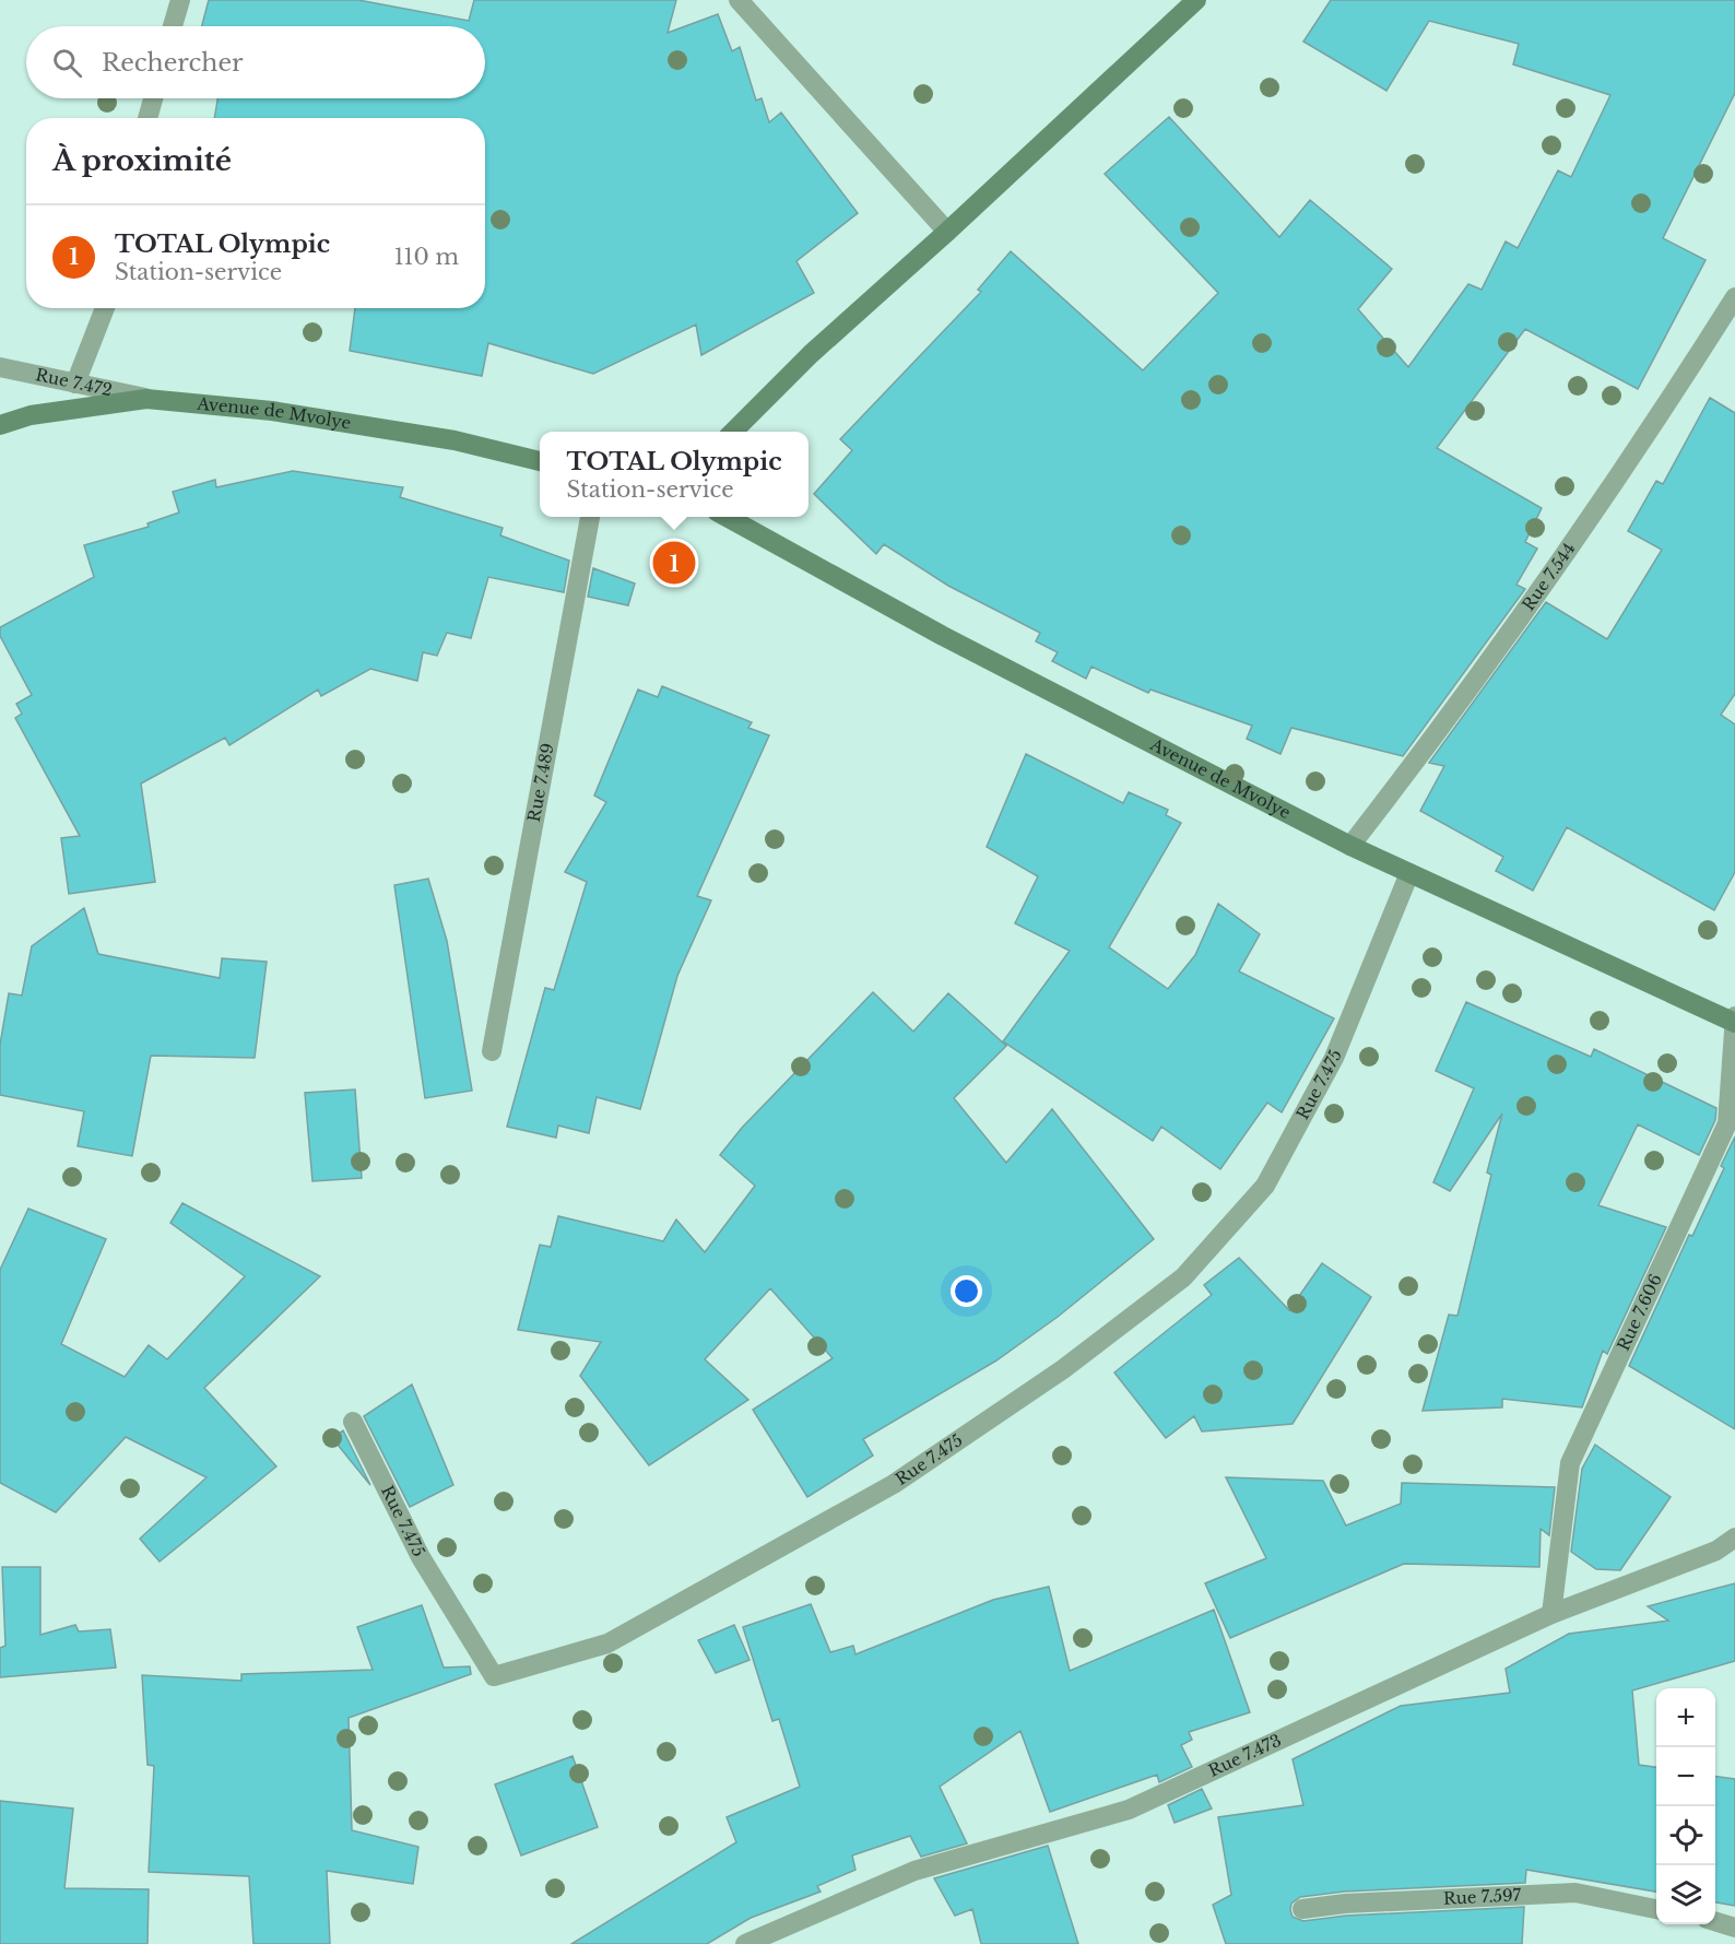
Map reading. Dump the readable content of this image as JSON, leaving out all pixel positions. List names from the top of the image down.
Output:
{
  "streets": {
    "street": [
      "Rue 7.472",
      "Avenue de Mvolye",
      "Rue 7.544",
      "Rue 7.489",
      "Rue 7.475",
      "Rue 7.606",
      "Rue 7.473",
      "Rue 7.597"
    ]
  },
  "crossings": [
    ["Rue 7.472", "Avenue de Mvolye"],
    ["Avenue de Mvolye", "Rue 7.544"],
    ["Avenue de Mvolye", "Rue 7.475"],
    ["Avenue de Mvolye", "Rue 7.606"],
    ["Rue 7.606", "Rue 7.473"]
  ],
  "page": {
    "search": "Rechercher",
    "heading": "À proximité",
    "list": [
      {
        "mark": "1",
        "name": "TOTAL Olympic",
        "note": "Station-service",
        "value": "110 m"
      }
    ],
    "popup": ["TOTAL Olympic", "Station-service"],
    "pins": "1",
    "map_buttons": ["+", "−"]
  }
}
